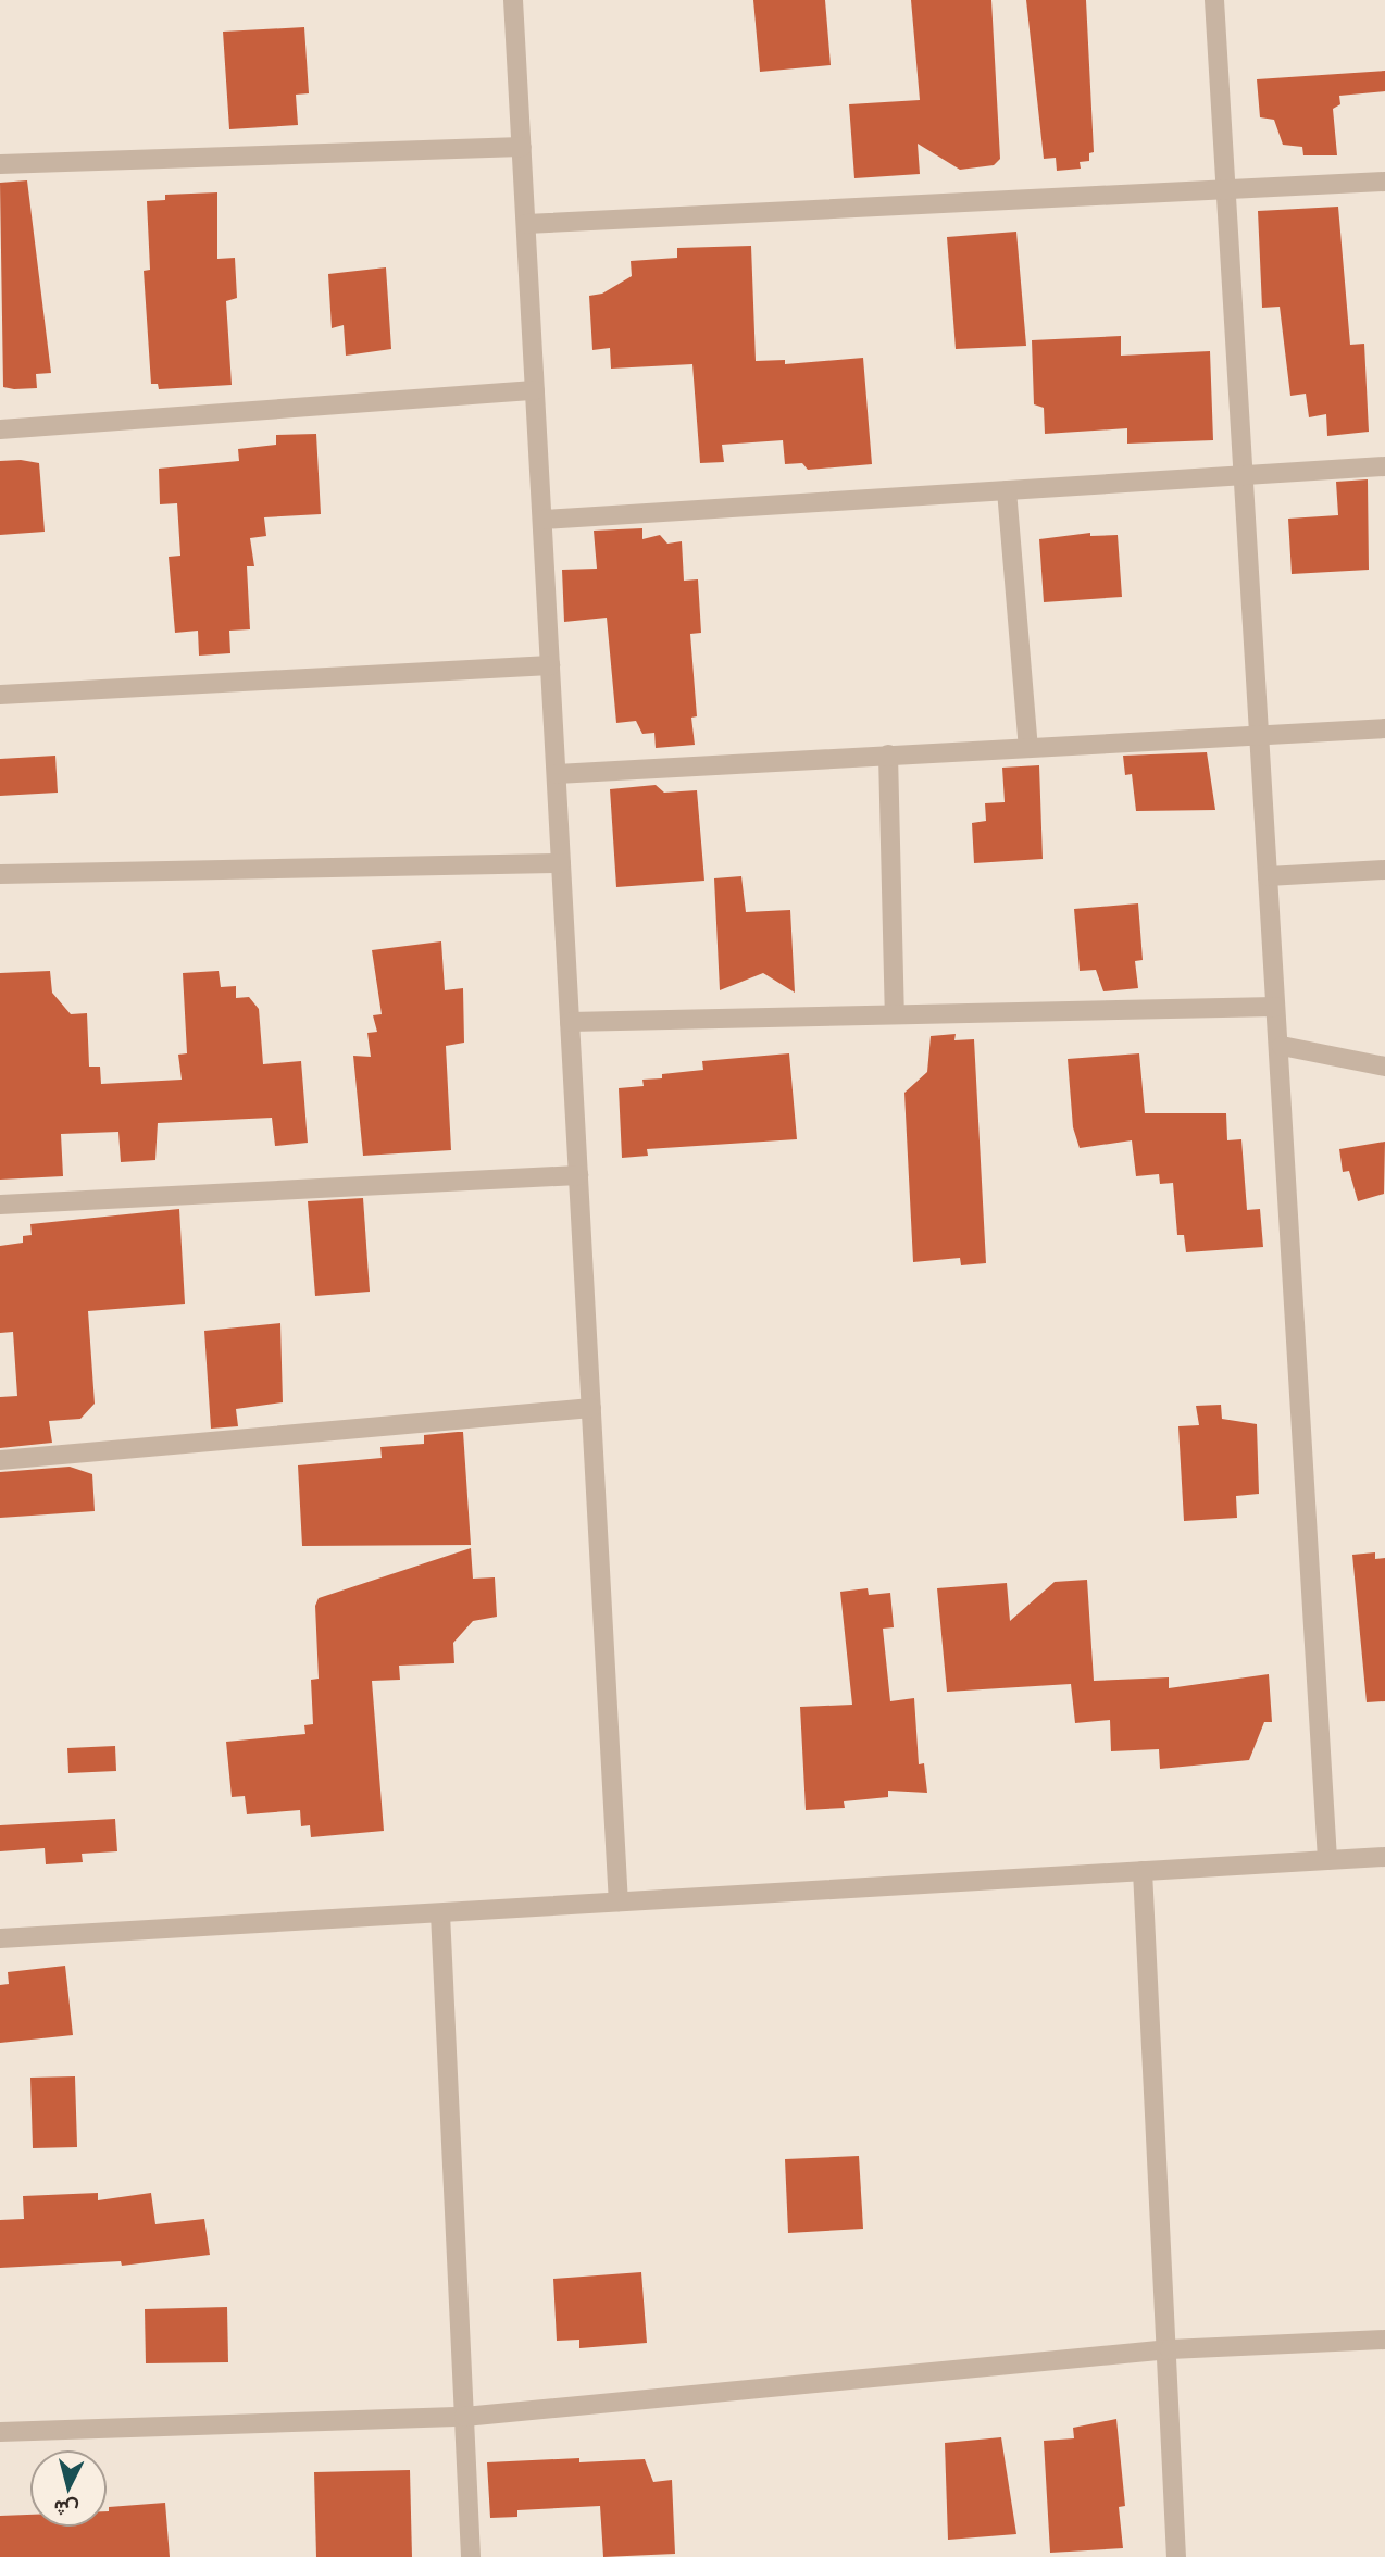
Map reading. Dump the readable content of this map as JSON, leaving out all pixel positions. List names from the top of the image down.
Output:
{
  "north": "bottom"
}
